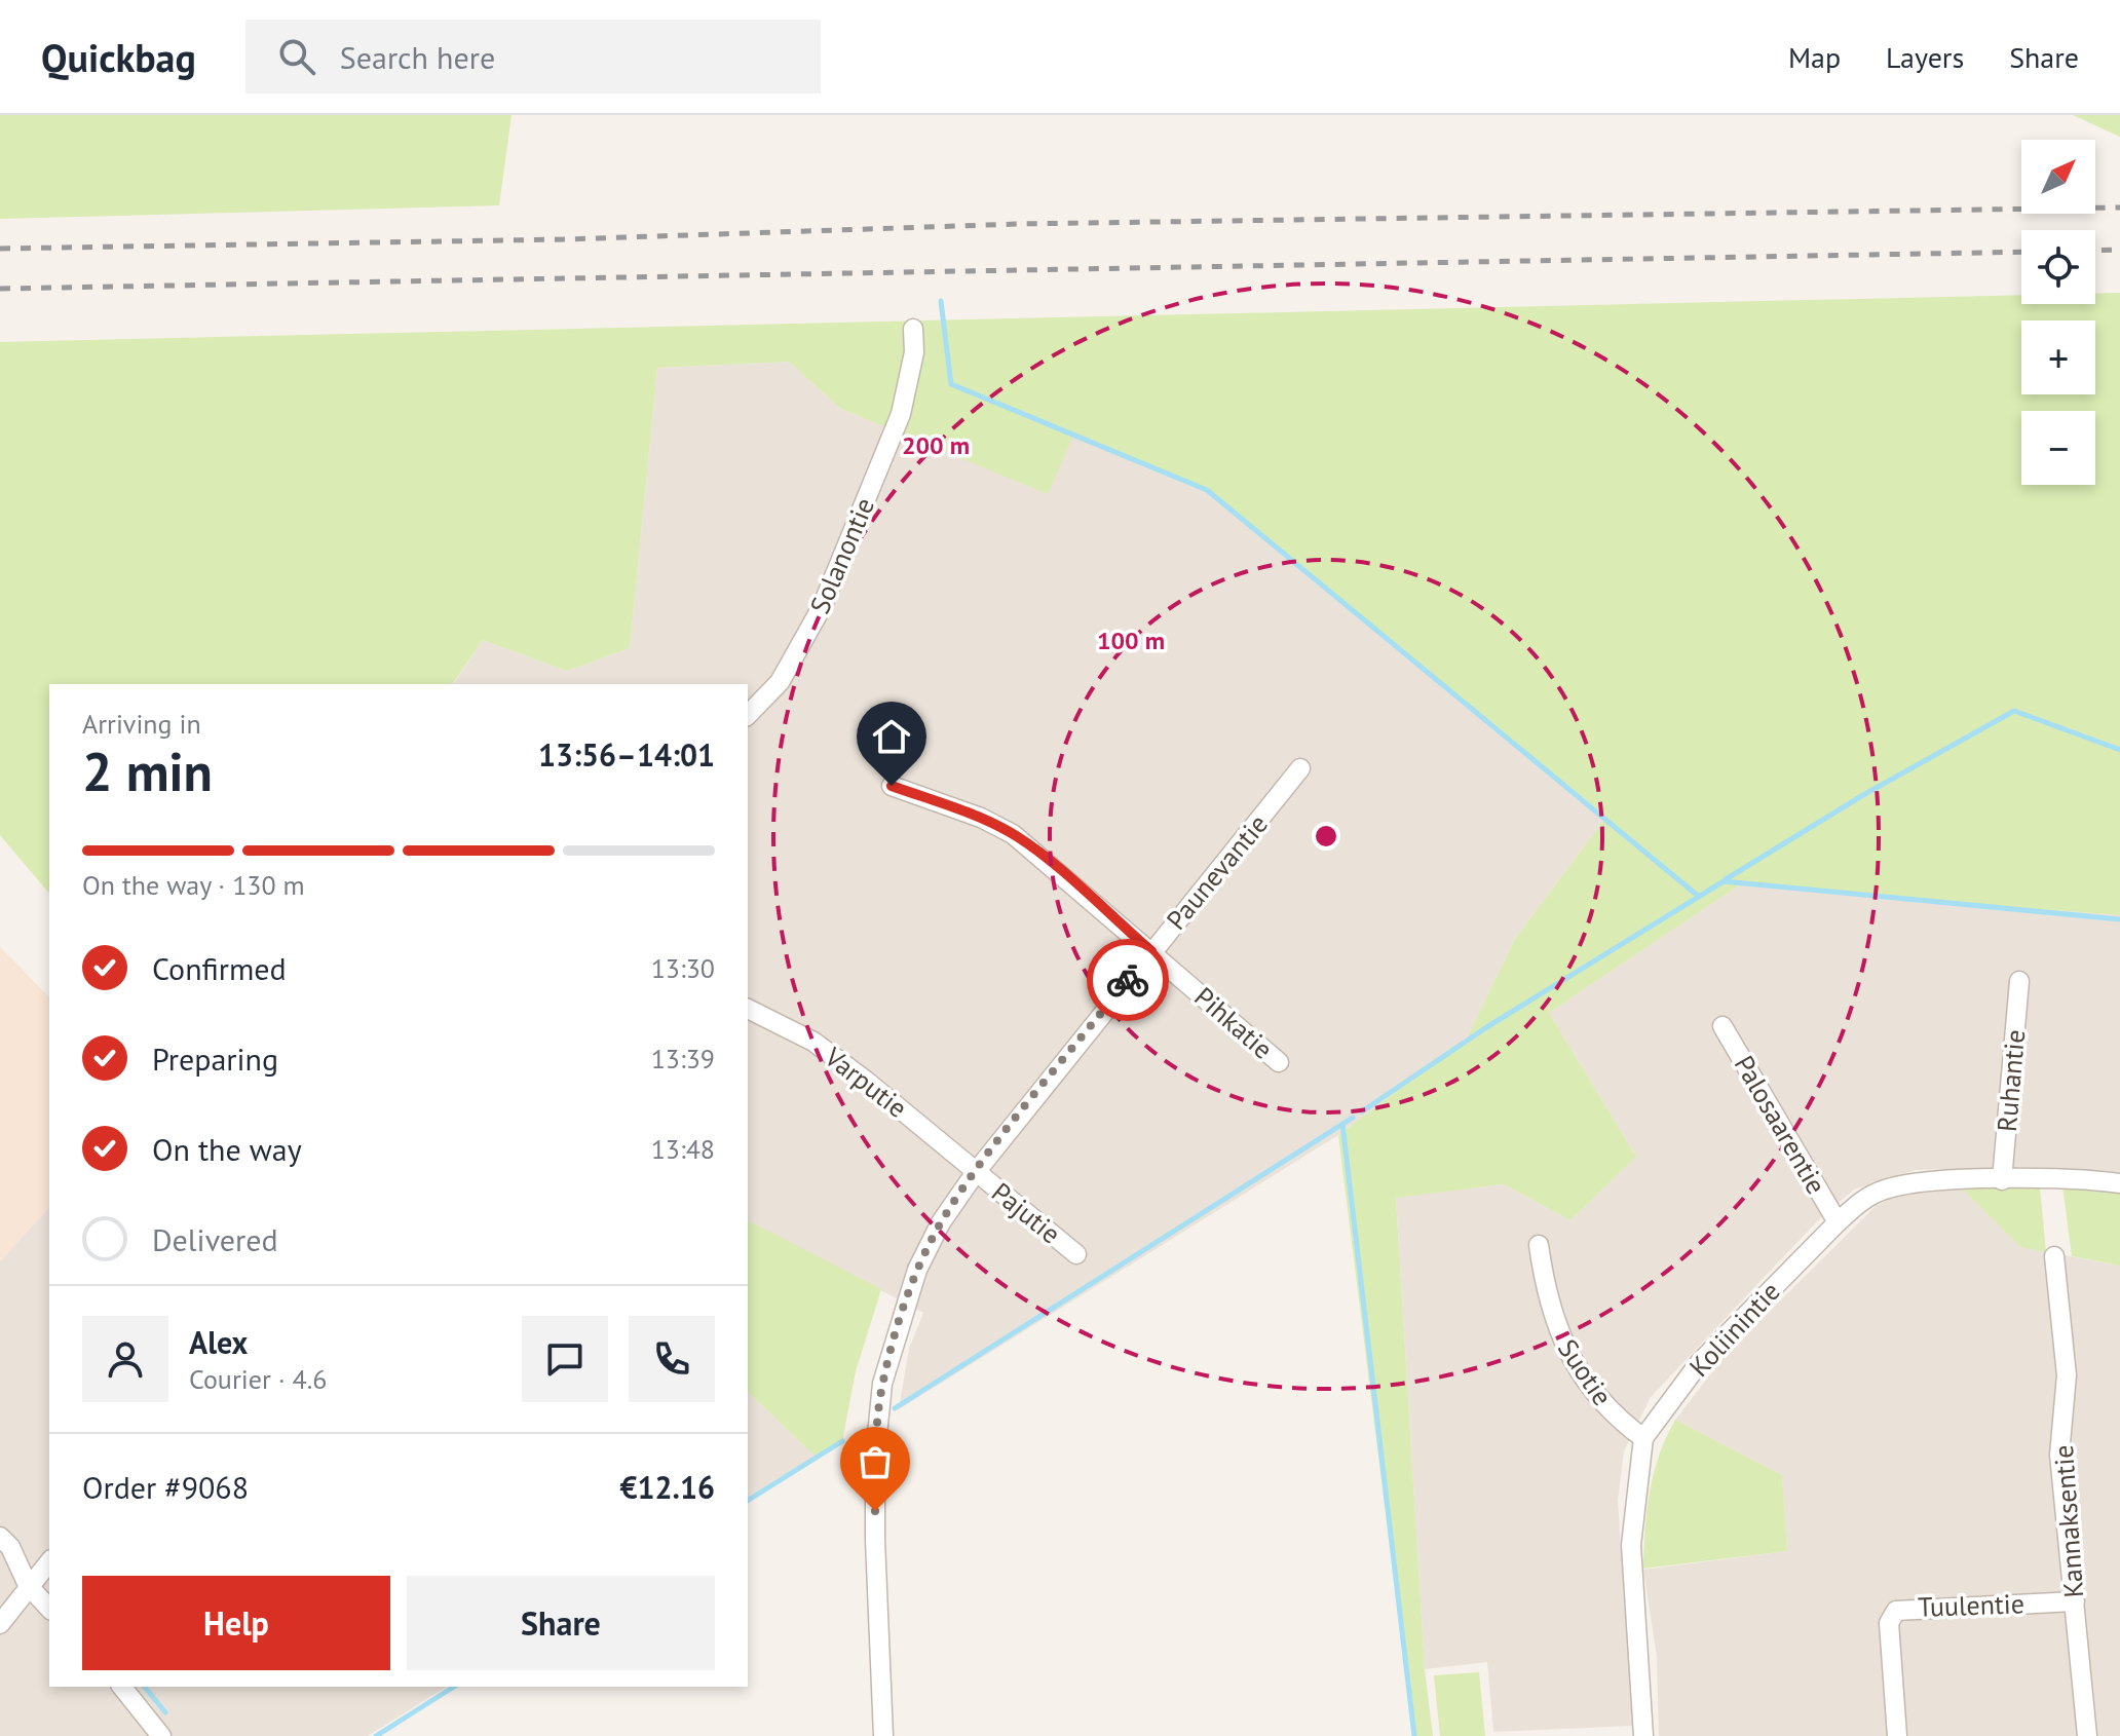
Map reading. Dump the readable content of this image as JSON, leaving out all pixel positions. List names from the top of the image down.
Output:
{
  "streets": {
    "street": [
      "Solanontie",
      "Paunevantie",
      "Pihkatie",
      "Ruhantie",
      "Varputie",
      "Palosaarentie",
      "Pajutie",
      "Koliinintie",
      "Suotie",
      "Kannaksentie",
      "Tuulentie"
    ]
  },
  "crossings": [
    ["Paunevantie", "Pihkatie"],
    ["Paunevantie", "Varputie"],
    ["Paunevantie", "Pajutie"],
    ["Ruhantie", "Koliinintie"],
    ["Varputie", "Pajutie"],
    ["Palosaarentie", "Koliinintie"],
    ["Koliinintie", "Suotie"],
    ["Kannaksentie", "Tuulentie"]
  ],
  "north": "top right",
  "page": {
    "header": "Quickbag",
    "search": "Search here",
    "nav": ["Map", "Layers", "Share"],
    "map_buttons": ["+", "−"],
    "heading": ["2 min", "Arriving in", "13:56–14:01"],
    "panel": [
      "Alex",
      "Courier · 4.6",
      "Order #9068",
      "€12.16"
    ],
    "bar": "On the way · 130 m",
    "list": [
      ["Confirmed", "13:30"],
      ["Preparing", "13:39"],
      ["On the way", "13:48"],
      "Delivered"
    ],
    "buttons": ["Help", "Share"]
  },
  "rings": ["200 m", "100 m"]
}
